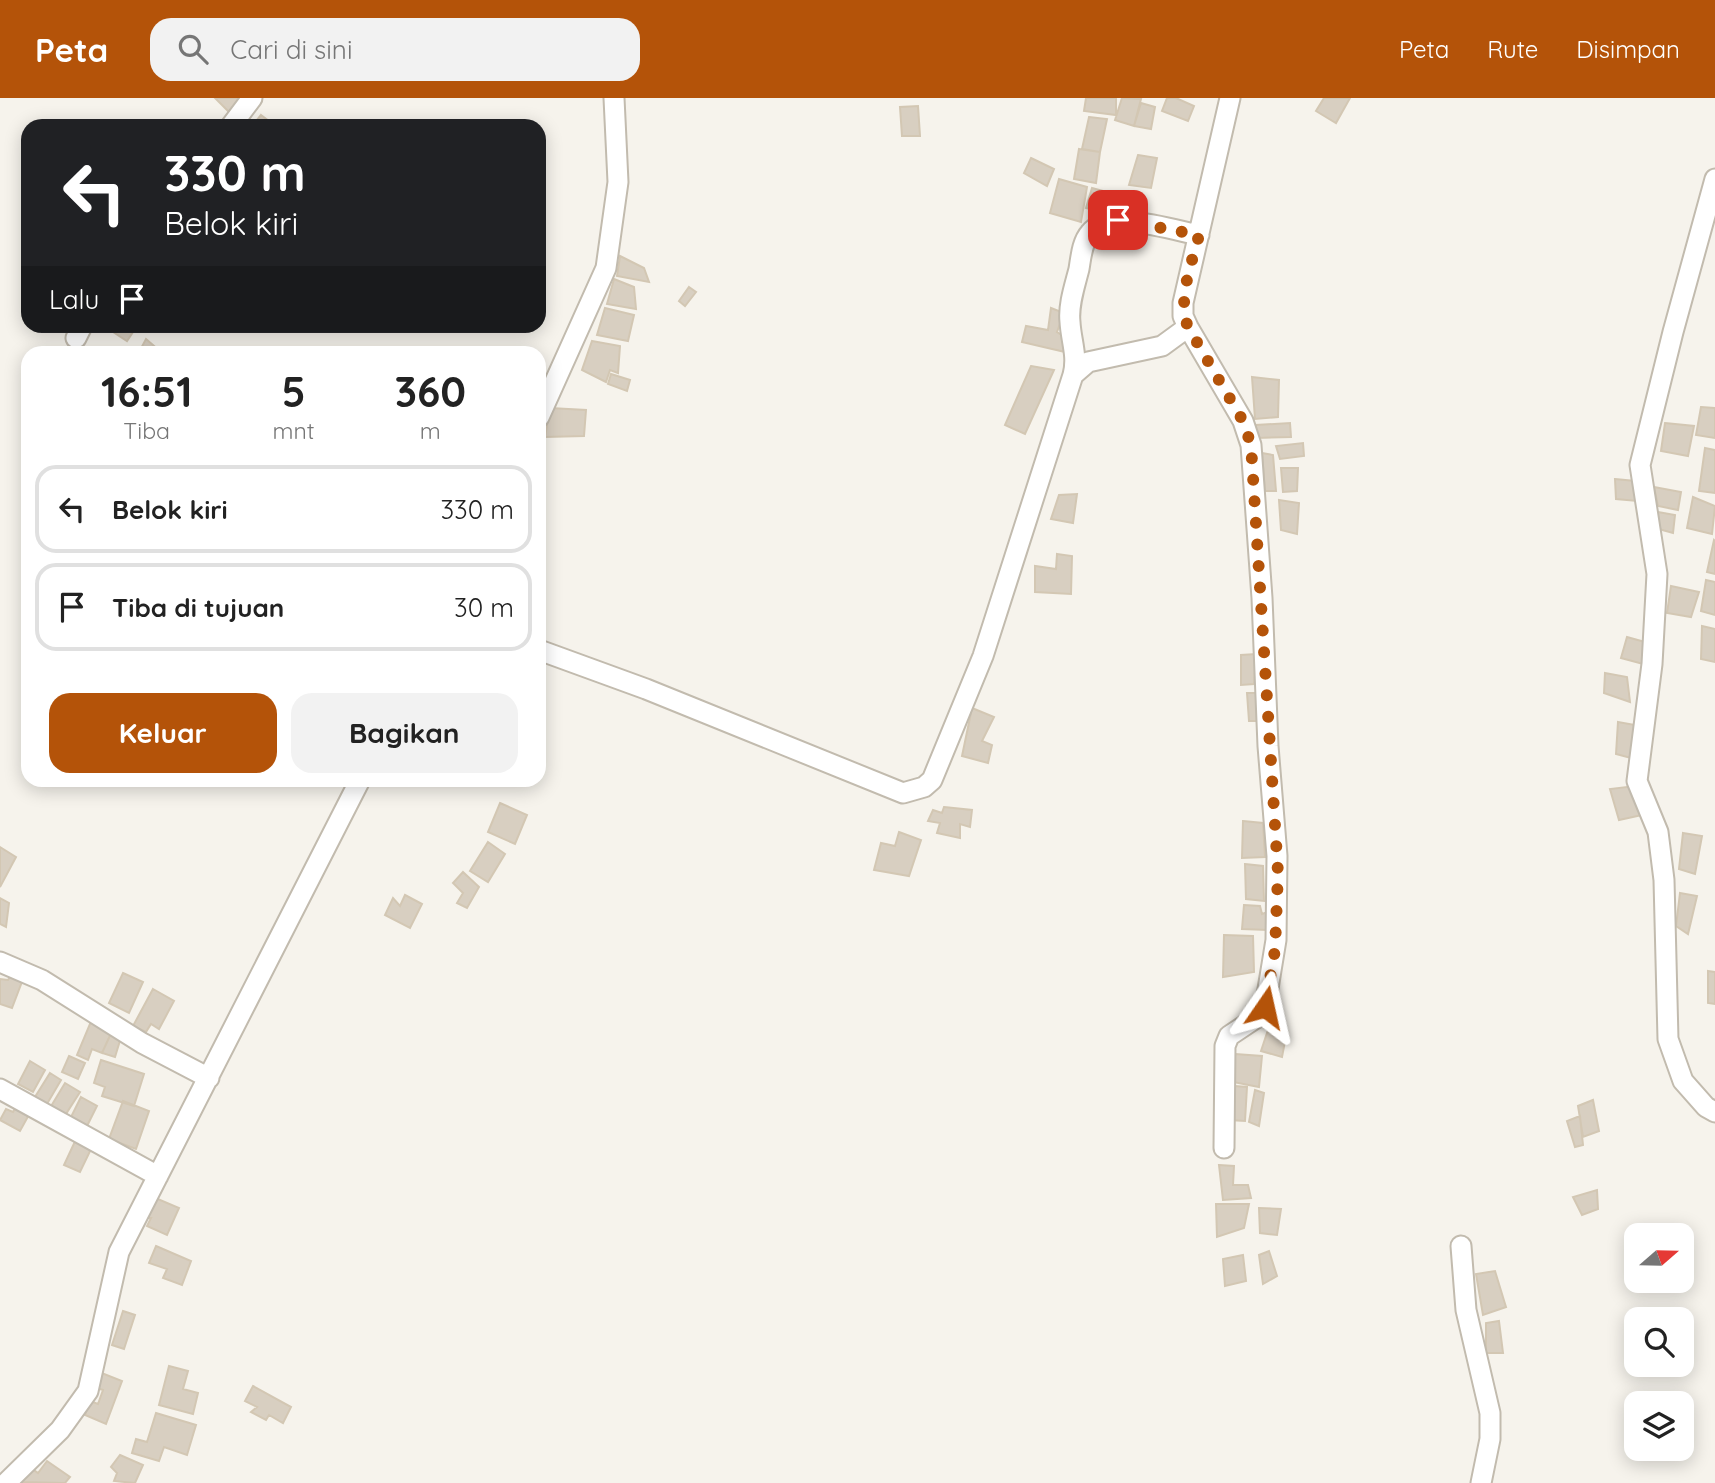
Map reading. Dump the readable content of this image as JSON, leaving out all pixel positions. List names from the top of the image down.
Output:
{
  "north": "right",
  "page": {
    "header": "Peta",
    "search": "Cari di sini",
    "nav": ["Peta", "Rute", "Disimpan"],
    "turn": ["330 m", "Belok kiri"],
    "then": "Lalu",
    "eta": [
      "16:51",
      "Tiba",
      "5",
      "mnt",
      "360",
      "m"
    ],
    "list": [
      {
        "name": "Belok kiri",
        "value": "330 m"
      },
      {
        "name": "Tiba di tujuan",
        "value": "30 m"
      }
    ],
    "buttons": ["Keluar", "Bagikan"]
  }
}
